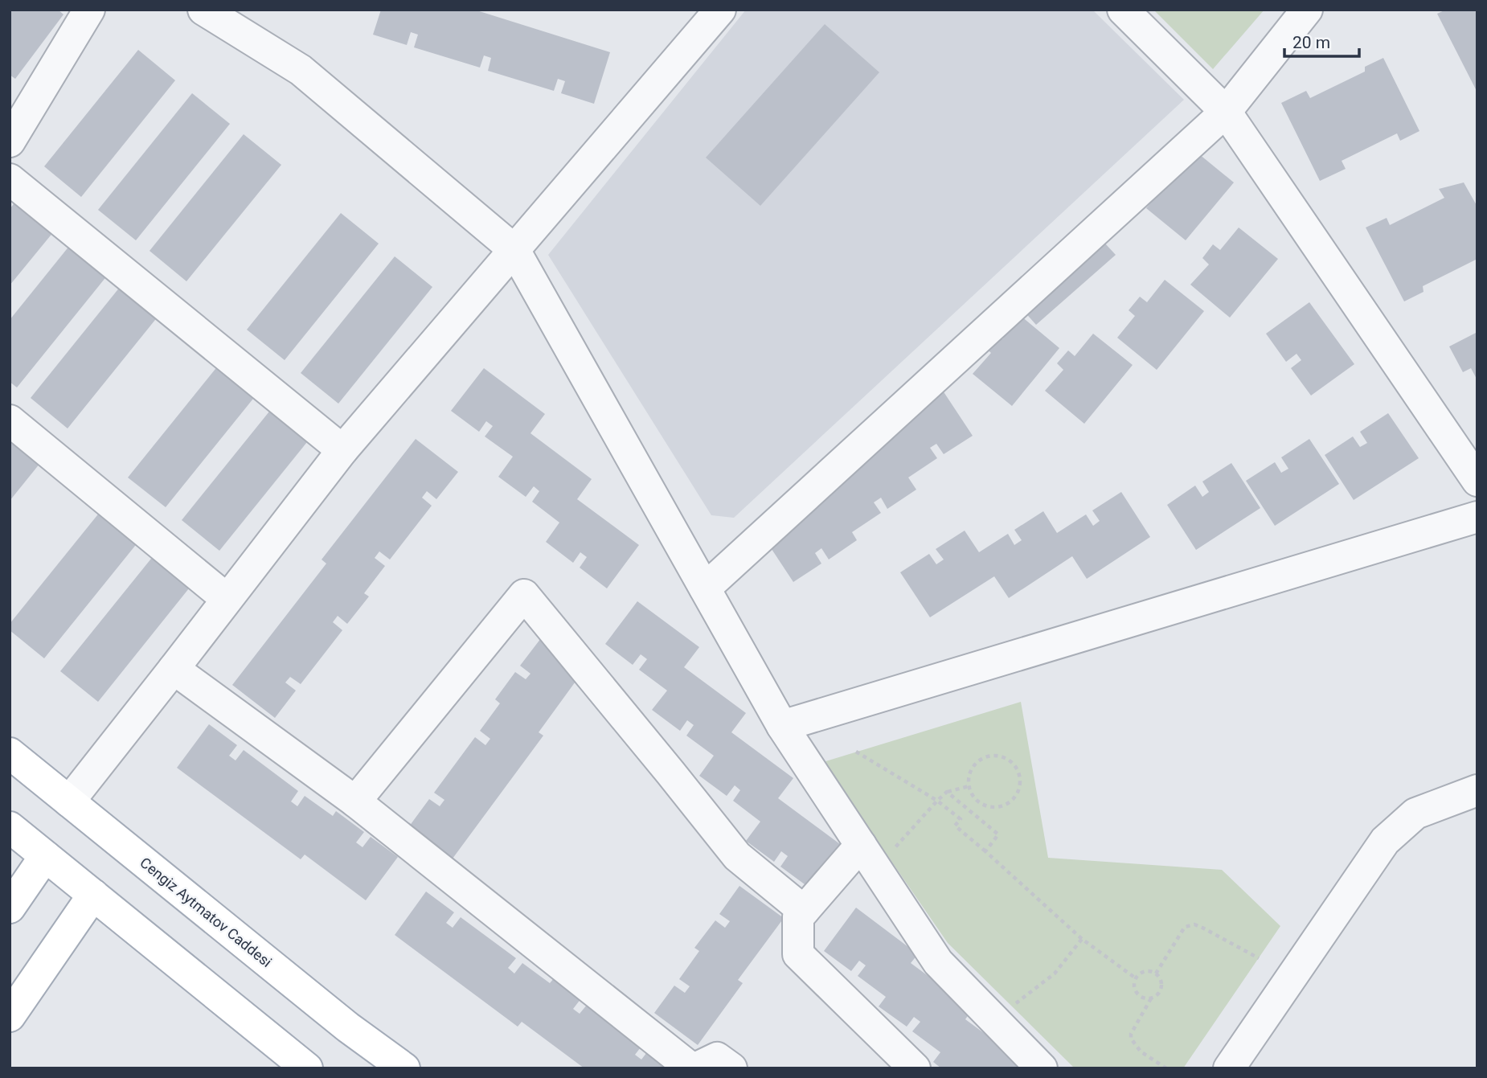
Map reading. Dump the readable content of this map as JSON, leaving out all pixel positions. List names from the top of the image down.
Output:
{
  "streets": {
    "main road": ["Cengiz Aytmatov Caddesi"]
  },
  "scale_bar": "20 m"
}
